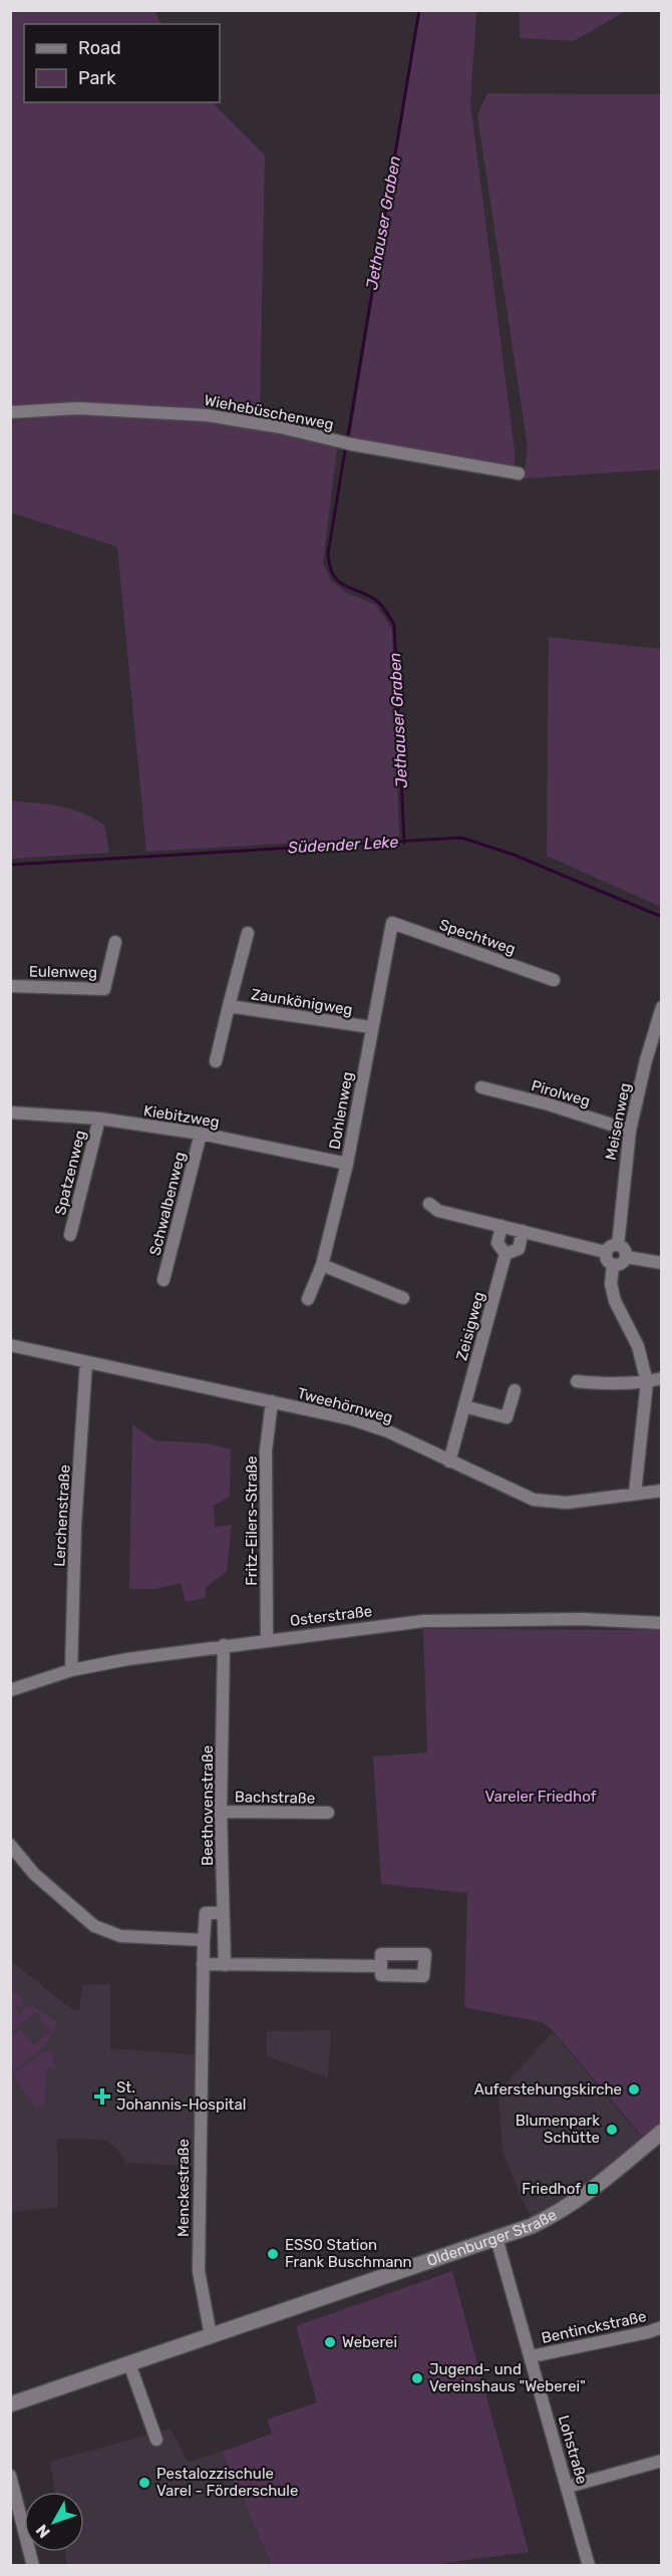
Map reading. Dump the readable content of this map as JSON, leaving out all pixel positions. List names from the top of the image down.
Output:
{
  "streets": {
    "main road": ["Oldenburger Straße"],
    "street": [
      "Wiehebüschenweg",
      "Spechtweg",
      "Eulenweg",
      "Zaunkönigweg",
      "Pirolweg",
      "Dohlenweg",
      "Kiebitzweg",
      "Meisenweg",
      "Spatzenweg",
      "Schwalbenweg",
      "Zeisigweg",
      "Tweehörnweg",
      "Lerchenstraße",
      "Fritz-Eilers-Straße",
      "Osterstraße",
      "Bachstraße",
      "Beethovenstraße",
      "Menckestraße",
      "Bentinckstraße",
      "Lohstraße"
    ]
  },
  "crossings": [
    ["Spechtweg", "Dohlenweg"],
    ["Zaunkönigweg", "Dohlenweg"],
    ["Pirolweg", "Meisenweg"],
    ["Dohlenweg", "Kiebitzweg"],
    ["Kiebitzweg", "Spatzenweg"],
    ["Kiebitzweg", "Schwalbenweg"],
    ["Zeisigweg", "Tweehörnweg"],
    ["Tweehörnweg", "Lerchenstraße"],
    ["Tweehörnweg", "Fritz-Eilers-Straße"],
    ["Lerchenstraße", "Osterstraße"],
    ["Fritz-Eilers-Straße", "Osterstraße"],
    ["Osterstraße", "Beethovenstraße"],
    ["Bachstraße", "Beethovenstraße"],
    ["Beethovenstraße", "Menckestraße"],
    ["Menckestraße", "Oldenburger Straße"],
    ["Oldenburger Straße", "Lohstraße"],
    ["Bentinckstraße", "Lohstraße"]
  ],
  "water": ["Jethauser Graben", "Südender Leke"],
  "parks": ["Vareler Friedhof"],
  "places": {
    "other": [
      "Auferstehungskirche",
      "Blumenpark Schütte",
      "ESSO Station Frank Buschmann",
      "Weberei",
      "Jugend- und Vereinshaus \"Weberei\"",
      "Pestalozzischule Varel - Förderschule"
    ],
    "health": ["St. Johannis-Hospital"],
    "transit": ["Friedhof"]
  },
  "legend": ["Road", "Park"],
  "north": "bottom left"
}
